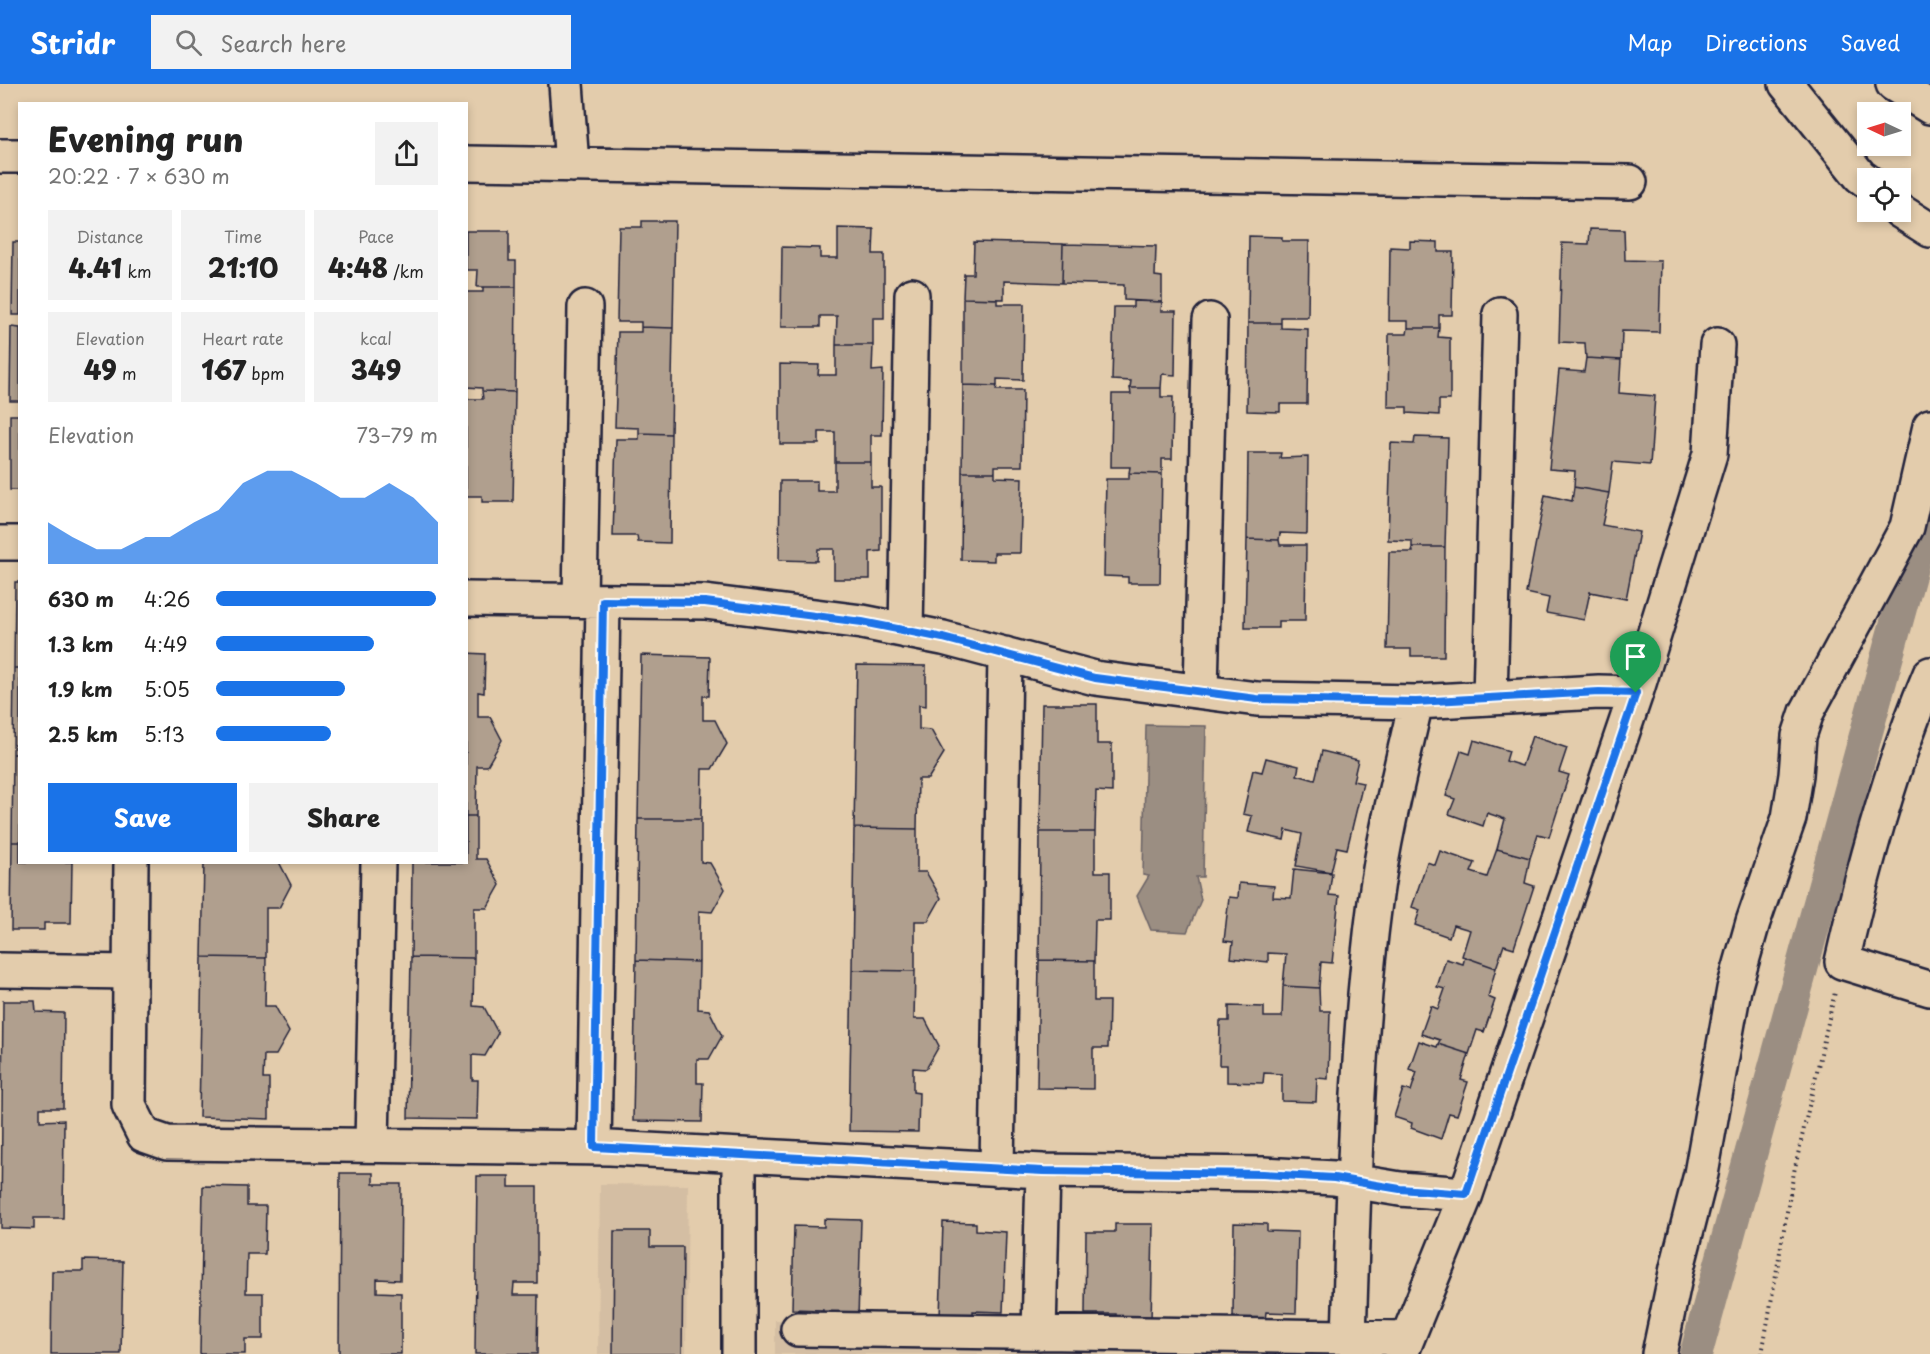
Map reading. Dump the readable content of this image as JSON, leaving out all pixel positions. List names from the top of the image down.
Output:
{
  "north": "left",
  "page": {
    "header": "Stridr",
    "search": "Search here",
    "nav": ["Map", "Directions", "Saved"],
    "heading": ["Evening run", "20:22 · 7 × 630 m"],
    "stats": [
      ["Distance", "4.41 km"],
      ["Time", "21:10"],
      ["Pace", "4:48 /km"],
      ["Elevation", "49 m"],
      ["Heart rate", "167 bpm"],
      ["kcal", "349"]
    ],
    "chart": ["Elevation", "73–79 m"],
    "list": [
      {
        "name": "630 m",
        "note": "4:26"
      },
      {
        "name": "1.3 km",
        "note": "4:49"
      },
      {
        "name": "1.9 km",
        "note": "5:05"
      },
      {
        "name": "2.5 km",
        "note": "5:13"
      }
    ],
    "buttons": ["Save", "Share"]
  }
}
